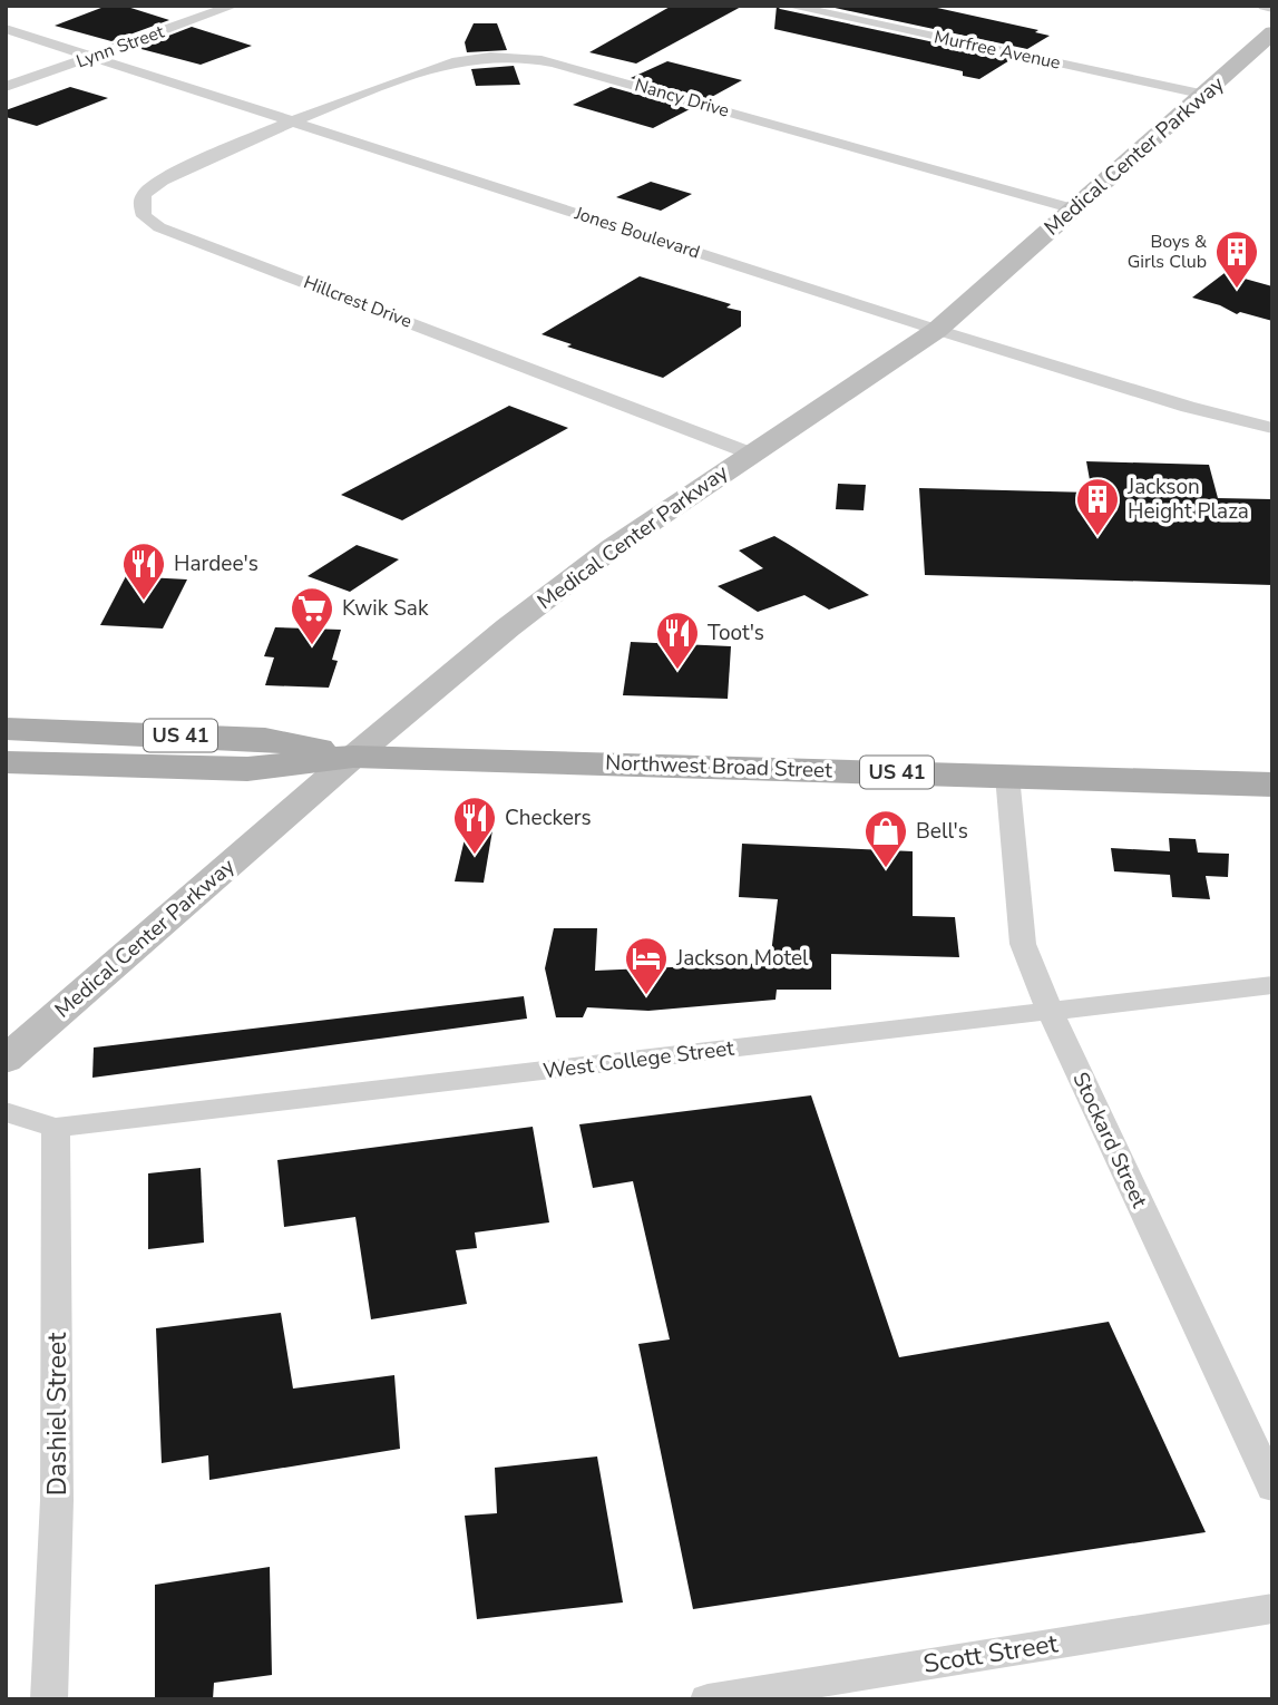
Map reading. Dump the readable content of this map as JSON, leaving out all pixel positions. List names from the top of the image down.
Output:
{
  "streets": {
    "main road": ["Medical Center Parkway", "US 41", "Northwest Broad Street"],
    "street": [
      "Lynn Street",
      "Murfree Avenue",
      "Nancy Drive",
      "Jones Boulevard",
      "Hillcrest Drive",
      "West College Street",
      "Stockard Street",
      "Dashiel Street",
      "Scott Street"
    ]
  },
  "crossings": [
    ["Lynn Street", "Jones Boulevard"],
    ["Murfree Avenue", "Medical Center Parkway"],
    ["Nancy Drive", "Medical Center Parkway"],
    ["Nancy Drive", "Jones Boulevard"],
    ["Nancy Drive", "Hillcrest Drive"],
    ["Medical Center Parkway", "Jones Boulevard"],
    ["Medical Center Parkway", "Hillcrest Drive"],
    ["Medical Center Parkway", "Northwest Broad Street"],
    ["Jones Boulevard", "Hillcrest Drive"],
    ["Northwest Broad Street", "Stockard Street"],
    ["West College Street", "Stockard Street"],
    ["West College Street", "Dashiel Street"]
  ],
  "places": {
    "building": ["Boys & Girls Club", "Jackson Height Plaza"],
    "restaurant": ["Hardee's", "Toot's", "Checkers"],
    "supermarket": ["Kwik Sak"],
    "shop": ["Bell's"],
    "hotel": ["Jackson Motel"]
  }
}
